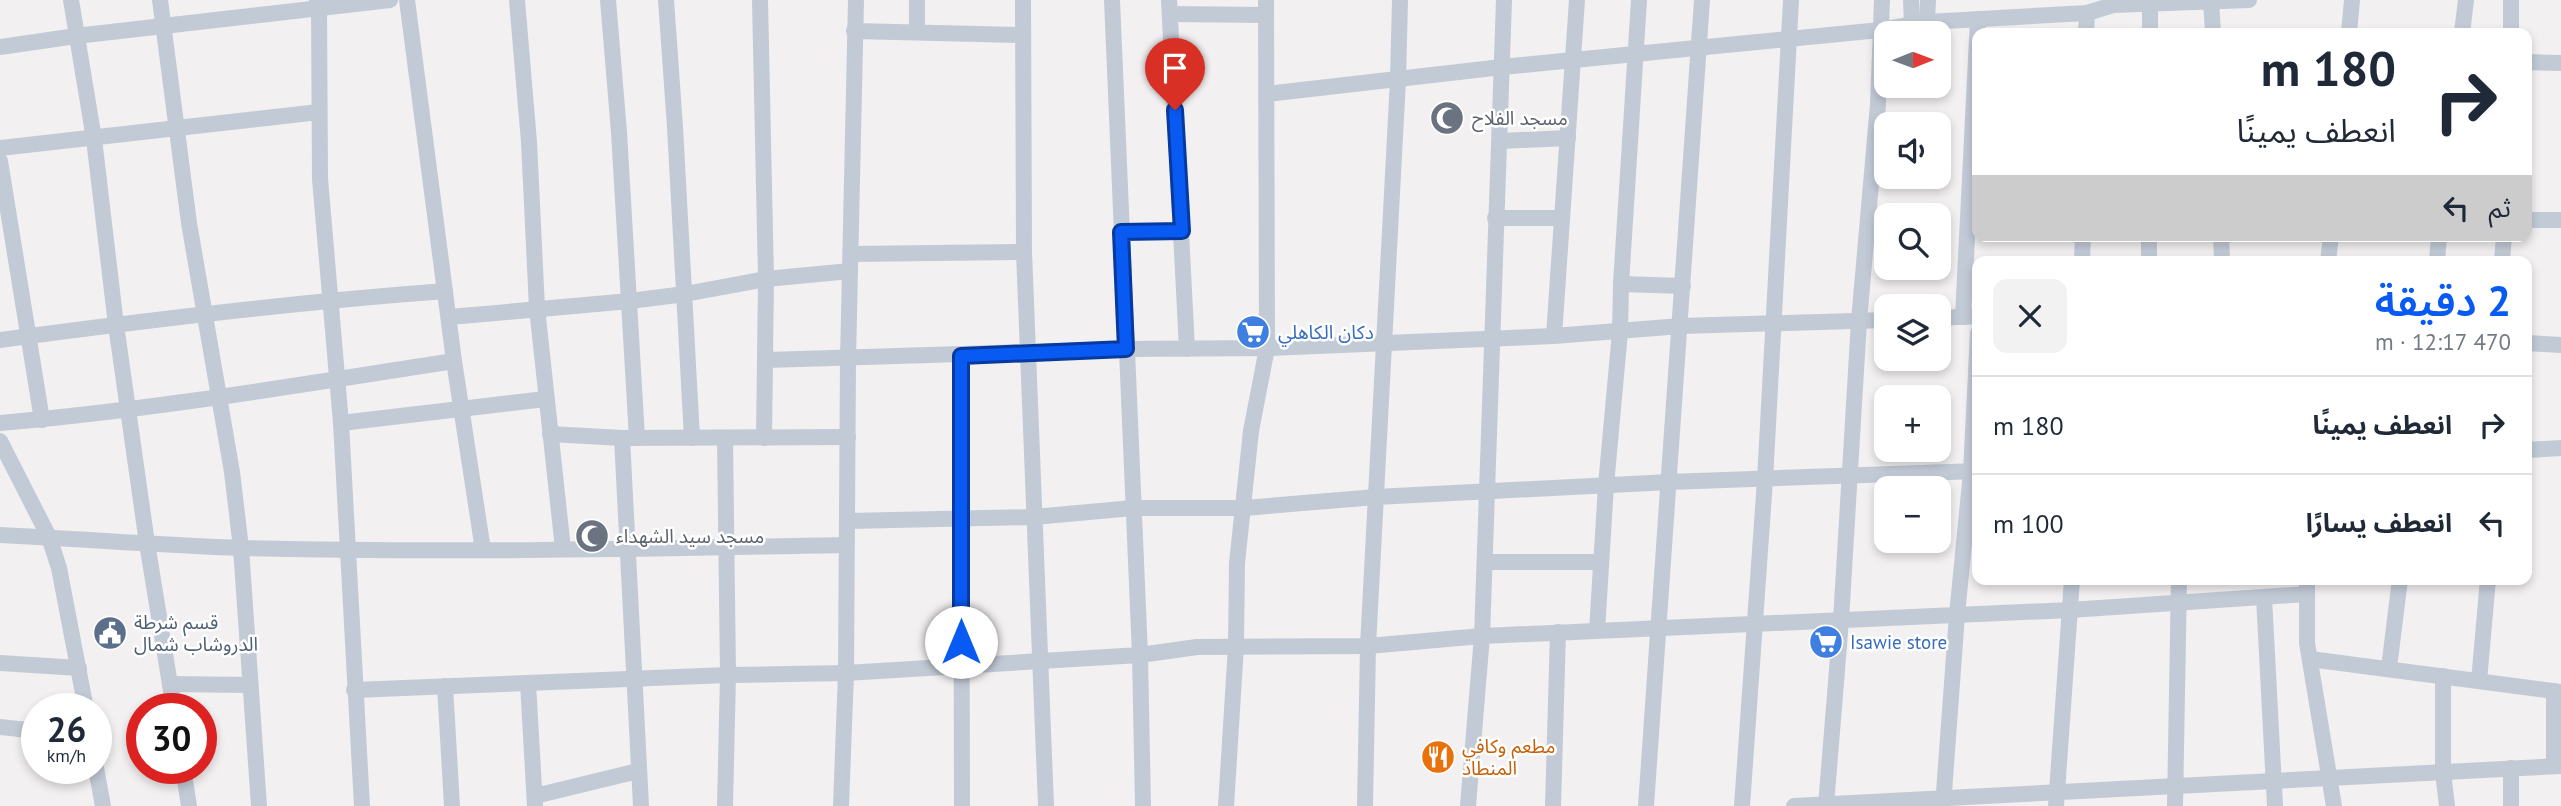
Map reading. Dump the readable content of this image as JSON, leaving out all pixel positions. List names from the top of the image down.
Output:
{
  "places": {
    "mosque": ["مسجد الفلاح", "مسجد سيد الشهداء"],
    "supermarket": ["دكان الكاهلي", "Isawie store"],
    "public building": ["قسم شرطة الدروشاب شمال"],
    "restaurant": ["مطعم وكافي المنطاد"]
  },
  "north": "right",
  "page": {
    "map_buttons": ["+", "−"],
    "turn": ["180 m", "انعطف يمينًا"],
    "then": "ثم",
    "heading": ["2 دقيقة", "470 m · 12:17"],
    "list": [
      {
        "name": "انعطف يمينًا",
        "value": "180 m"
      },
      {
        "name": "انعطف يسارًا",
        "value": "100 m"
      }
    ],
    "speed": "26 km/h",
    "limit": "30"
  }
}
